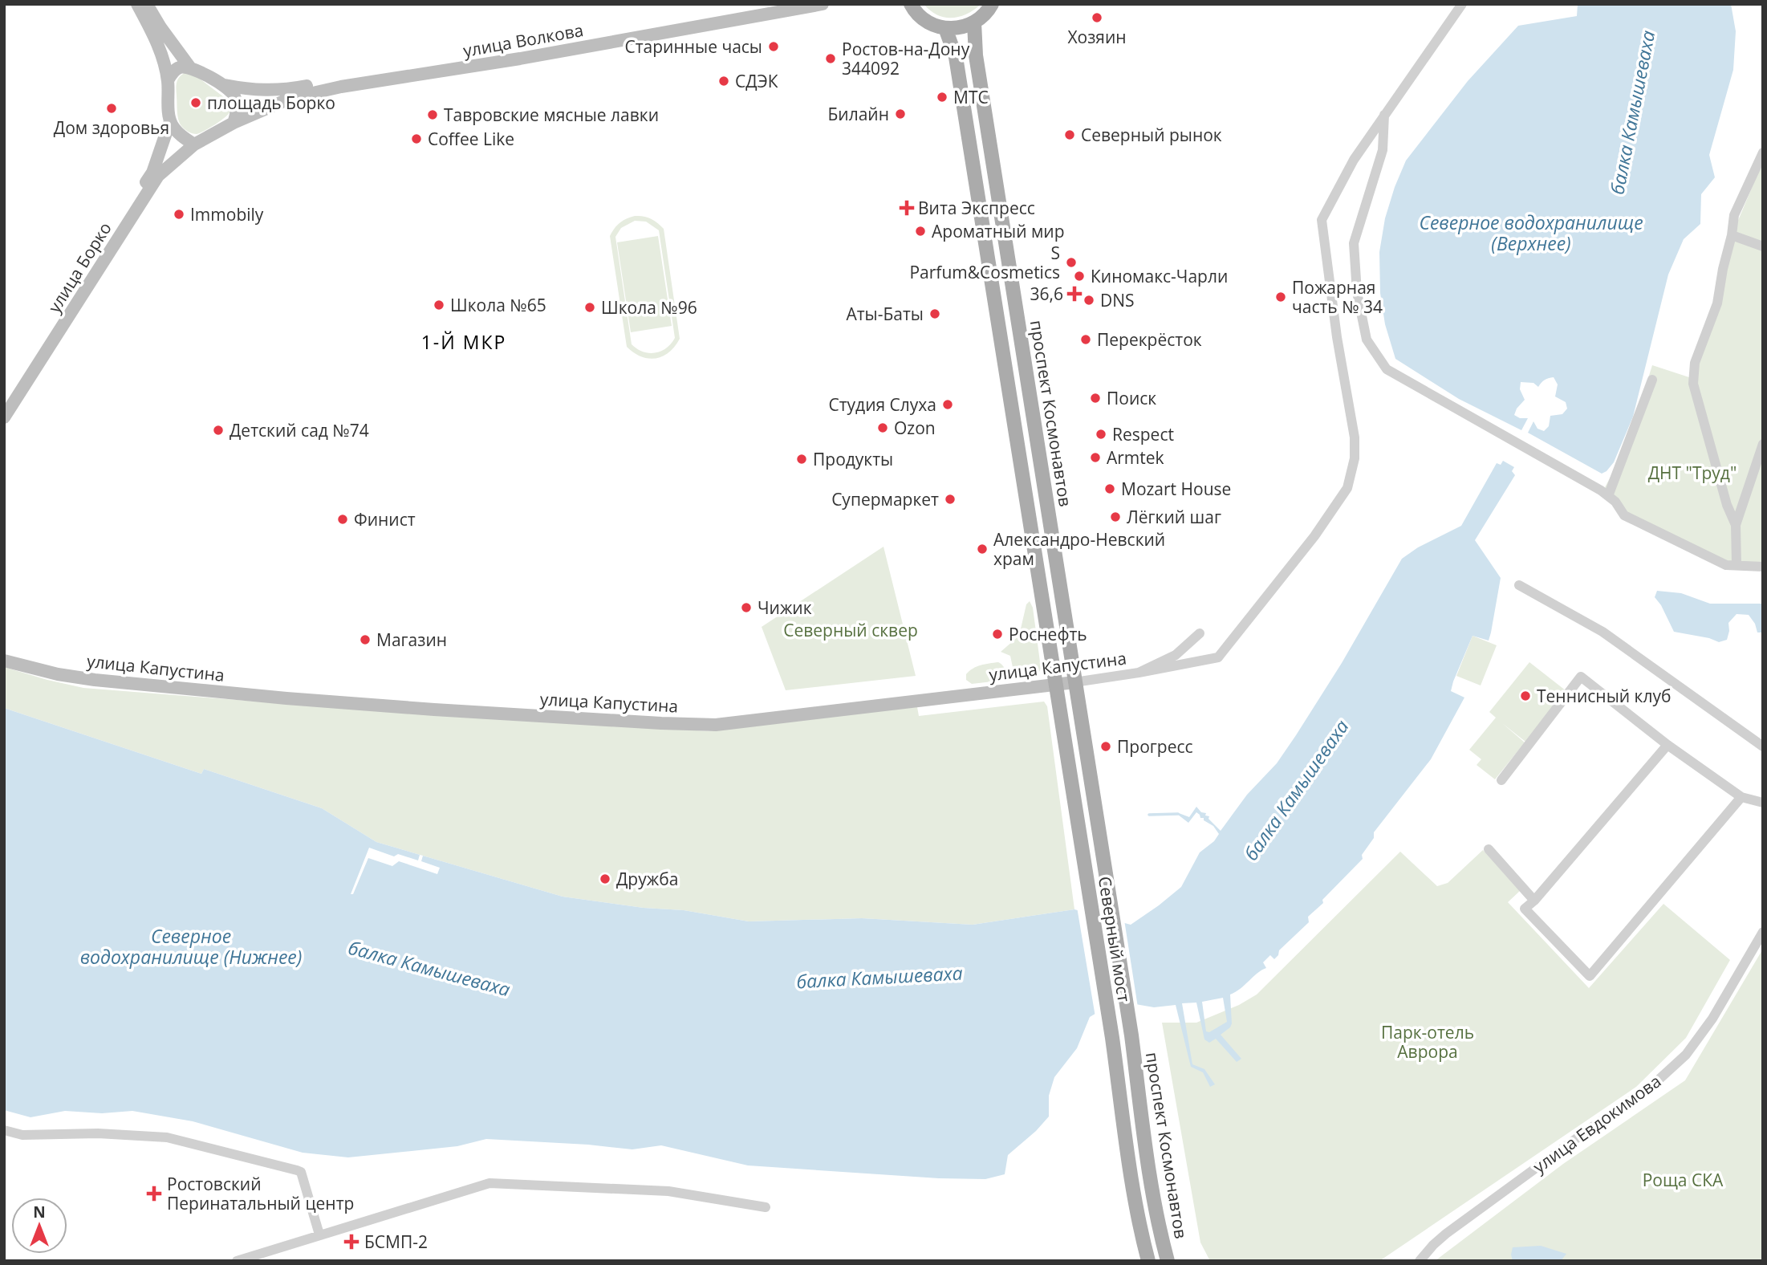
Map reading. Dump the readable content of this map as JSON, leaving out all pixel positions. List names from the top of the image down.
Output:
{
  "streets": {
    "main road": [
      "улица Волкова",
      "улица Борко",
      "проспект Космонавтов",
      "улица Капустина",
      "Северный мост"
    ],
    "street": ["улица Евдокимова"]
  },
  "crossings": [
    ["улица Волкова", "улица Борко"],
    ["проспект Космонавтов", "улица Капустина"],
    ["проспект Космонавтов", "Северный мост"],
    ["улица Капустина", "Северный мост"]
  ],
  "districts": ["1-Й МКР"],
  "water": ["балка Камышеваха", "Северное водохранилище (Верхнее)", "Северное водохранилище (Нижнее)"],
  "parks": [
    "ДНТ \"Труд\"",
    "Северный сквер",
    "Парк-отель Аврора",
    "Роща СКА"
  ],
  "places": {
    "other": [
      "Хозяин",
      "Старинные часы",
      "Ростов-на-Дону 344092",
      "СДЭК",
      "МТС",
      "площадь Борко",
      "Дом здоровья",
      "Билайн",
      "Тавровские мясные лавки",
      "Северный рынок",
      "Coffee Like",
      "Immobily",
      "Ароматный мир",
      "S Parfum&Cosmetics",
      "Киномакс-Чарли",
      "Пожарная часть № 34",
      "DNS",
      "Школа №65",
      "Школа №96",
      "Аты-Баты",
      "Перекрёсток",
      "Поиск",
      "Студия Слуха",
      "Ozon",
      "Детский сад №74",
      "Respect",
      "Armtek",
      "Продукты",
      "Mozart House",
      "Супермаркет",
      "Лёгкий шаг",
      "Финист",
      "Александро-Невский храм",
      "Чижик",
      "Роснефть",
      "Магазин",
      "Теннисный клуб",
      "Прогресс",
      "Дружба"
    ],
    "health": [
      "Вита Экспресс",
      "36,6",
      "Ростовский Перинатальный центр",
      "БСМП-2"
    ]
  },
  "north": "top"
}
